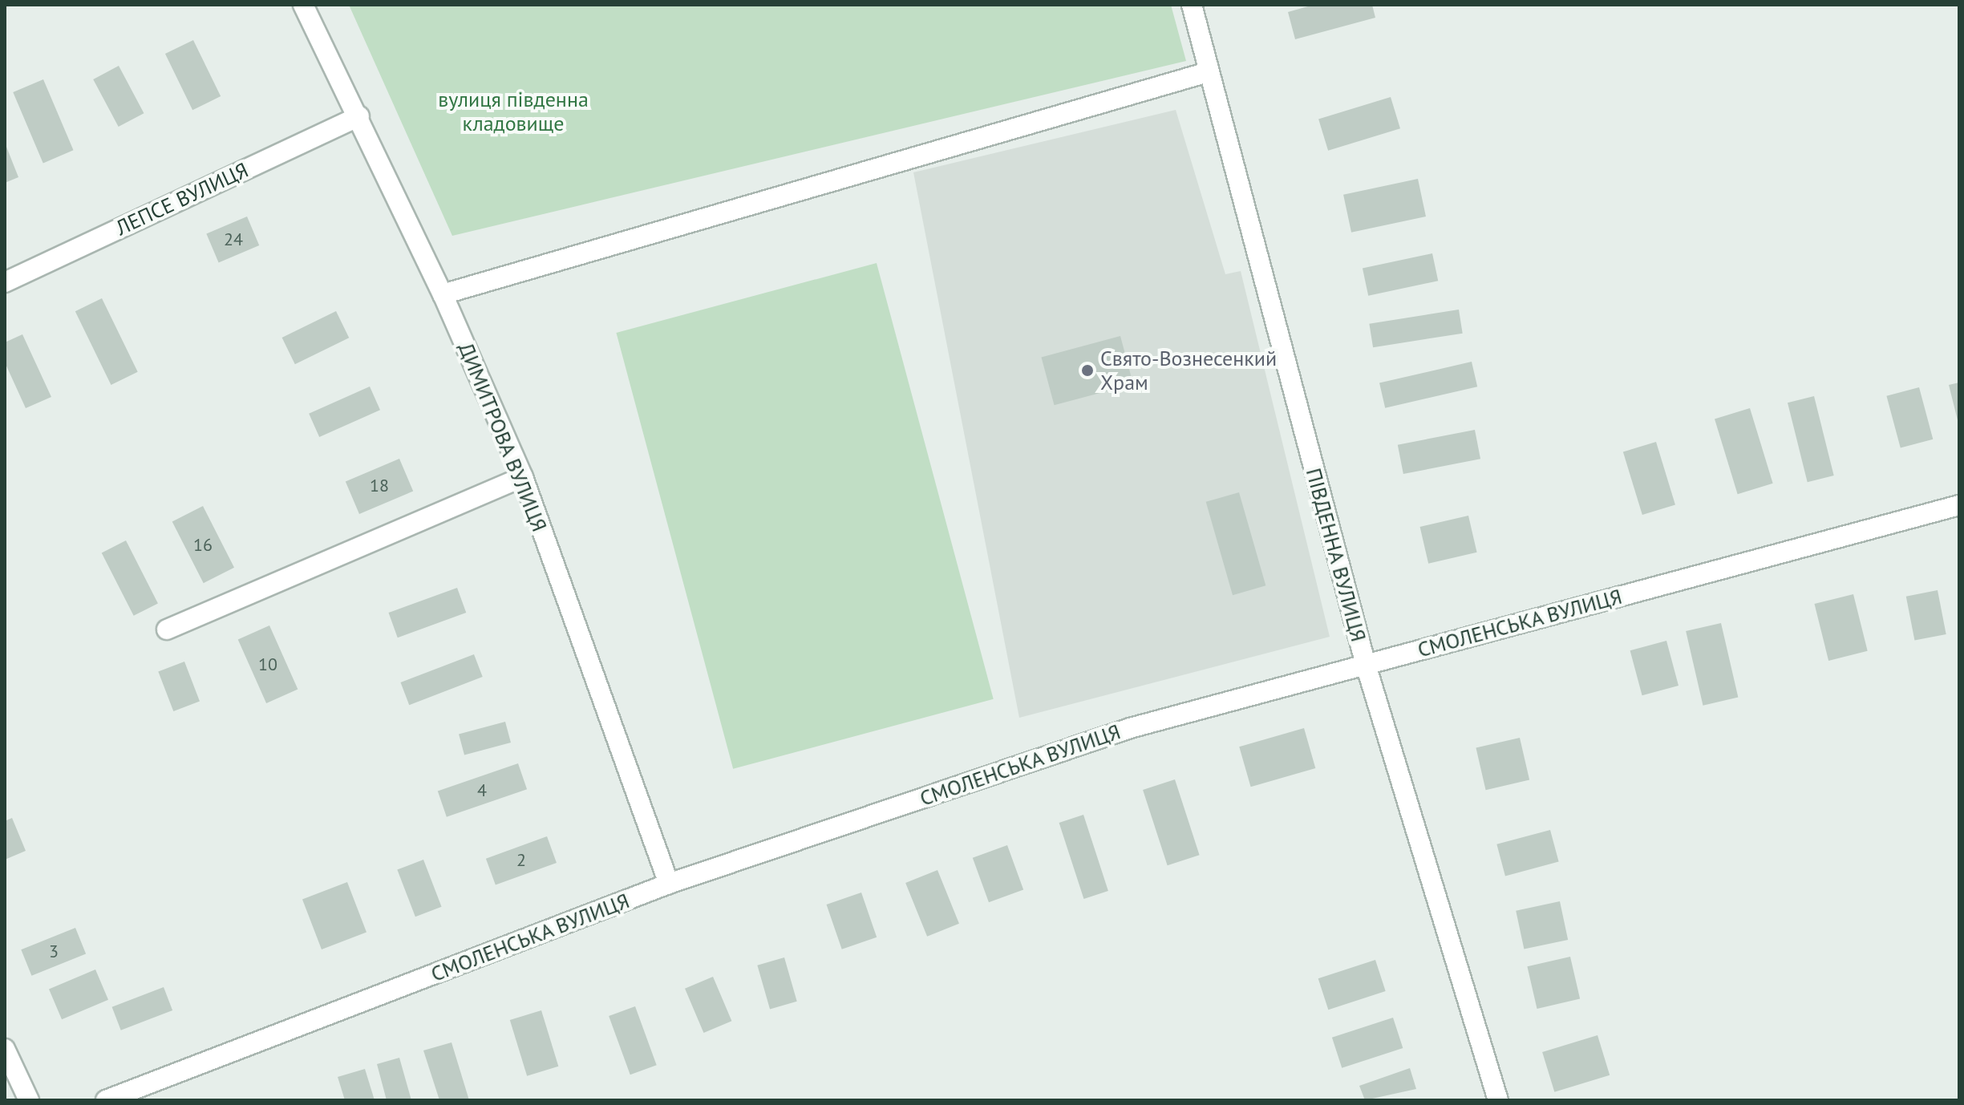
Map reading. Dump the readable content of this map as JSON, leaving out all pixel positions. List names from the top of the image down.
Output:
{
  "streets": {
    "street": [
      "ЛЕПСЕ ВУЛИЦЯ",
      "ДИМИТРОВА ВУЛИЦЯ",
      "ПІВДЕННА ВУЛИЦЯ",
      "СМОЛЕНСЬКА ВУЛИЦЯ"
    ]
  },
  "crossings": [
    ["ЛЕПСЕ ВУЛИЦЯ", "ДИМИТРОВА ВУЛИЦЯ"],
    ["ДИМИТРОВА ВУЛИЦЯ", "СМОЛЕНСЬКА ВУЛИЦЯ"],
    ["ПІВДЕННА ВУЛИЦЯ", "СМОЛЕНСЬКА ВУЛИЦЯ"]
  ],
  "parks": ["вулиця південна кладовище"],
  "places": ["Свято-Вознесенкий Храм"],
  "house_numbers": [
    "24",
    "18",
    "16",
    "10",
    "4",
    "2",
    "3"
  ]
}
